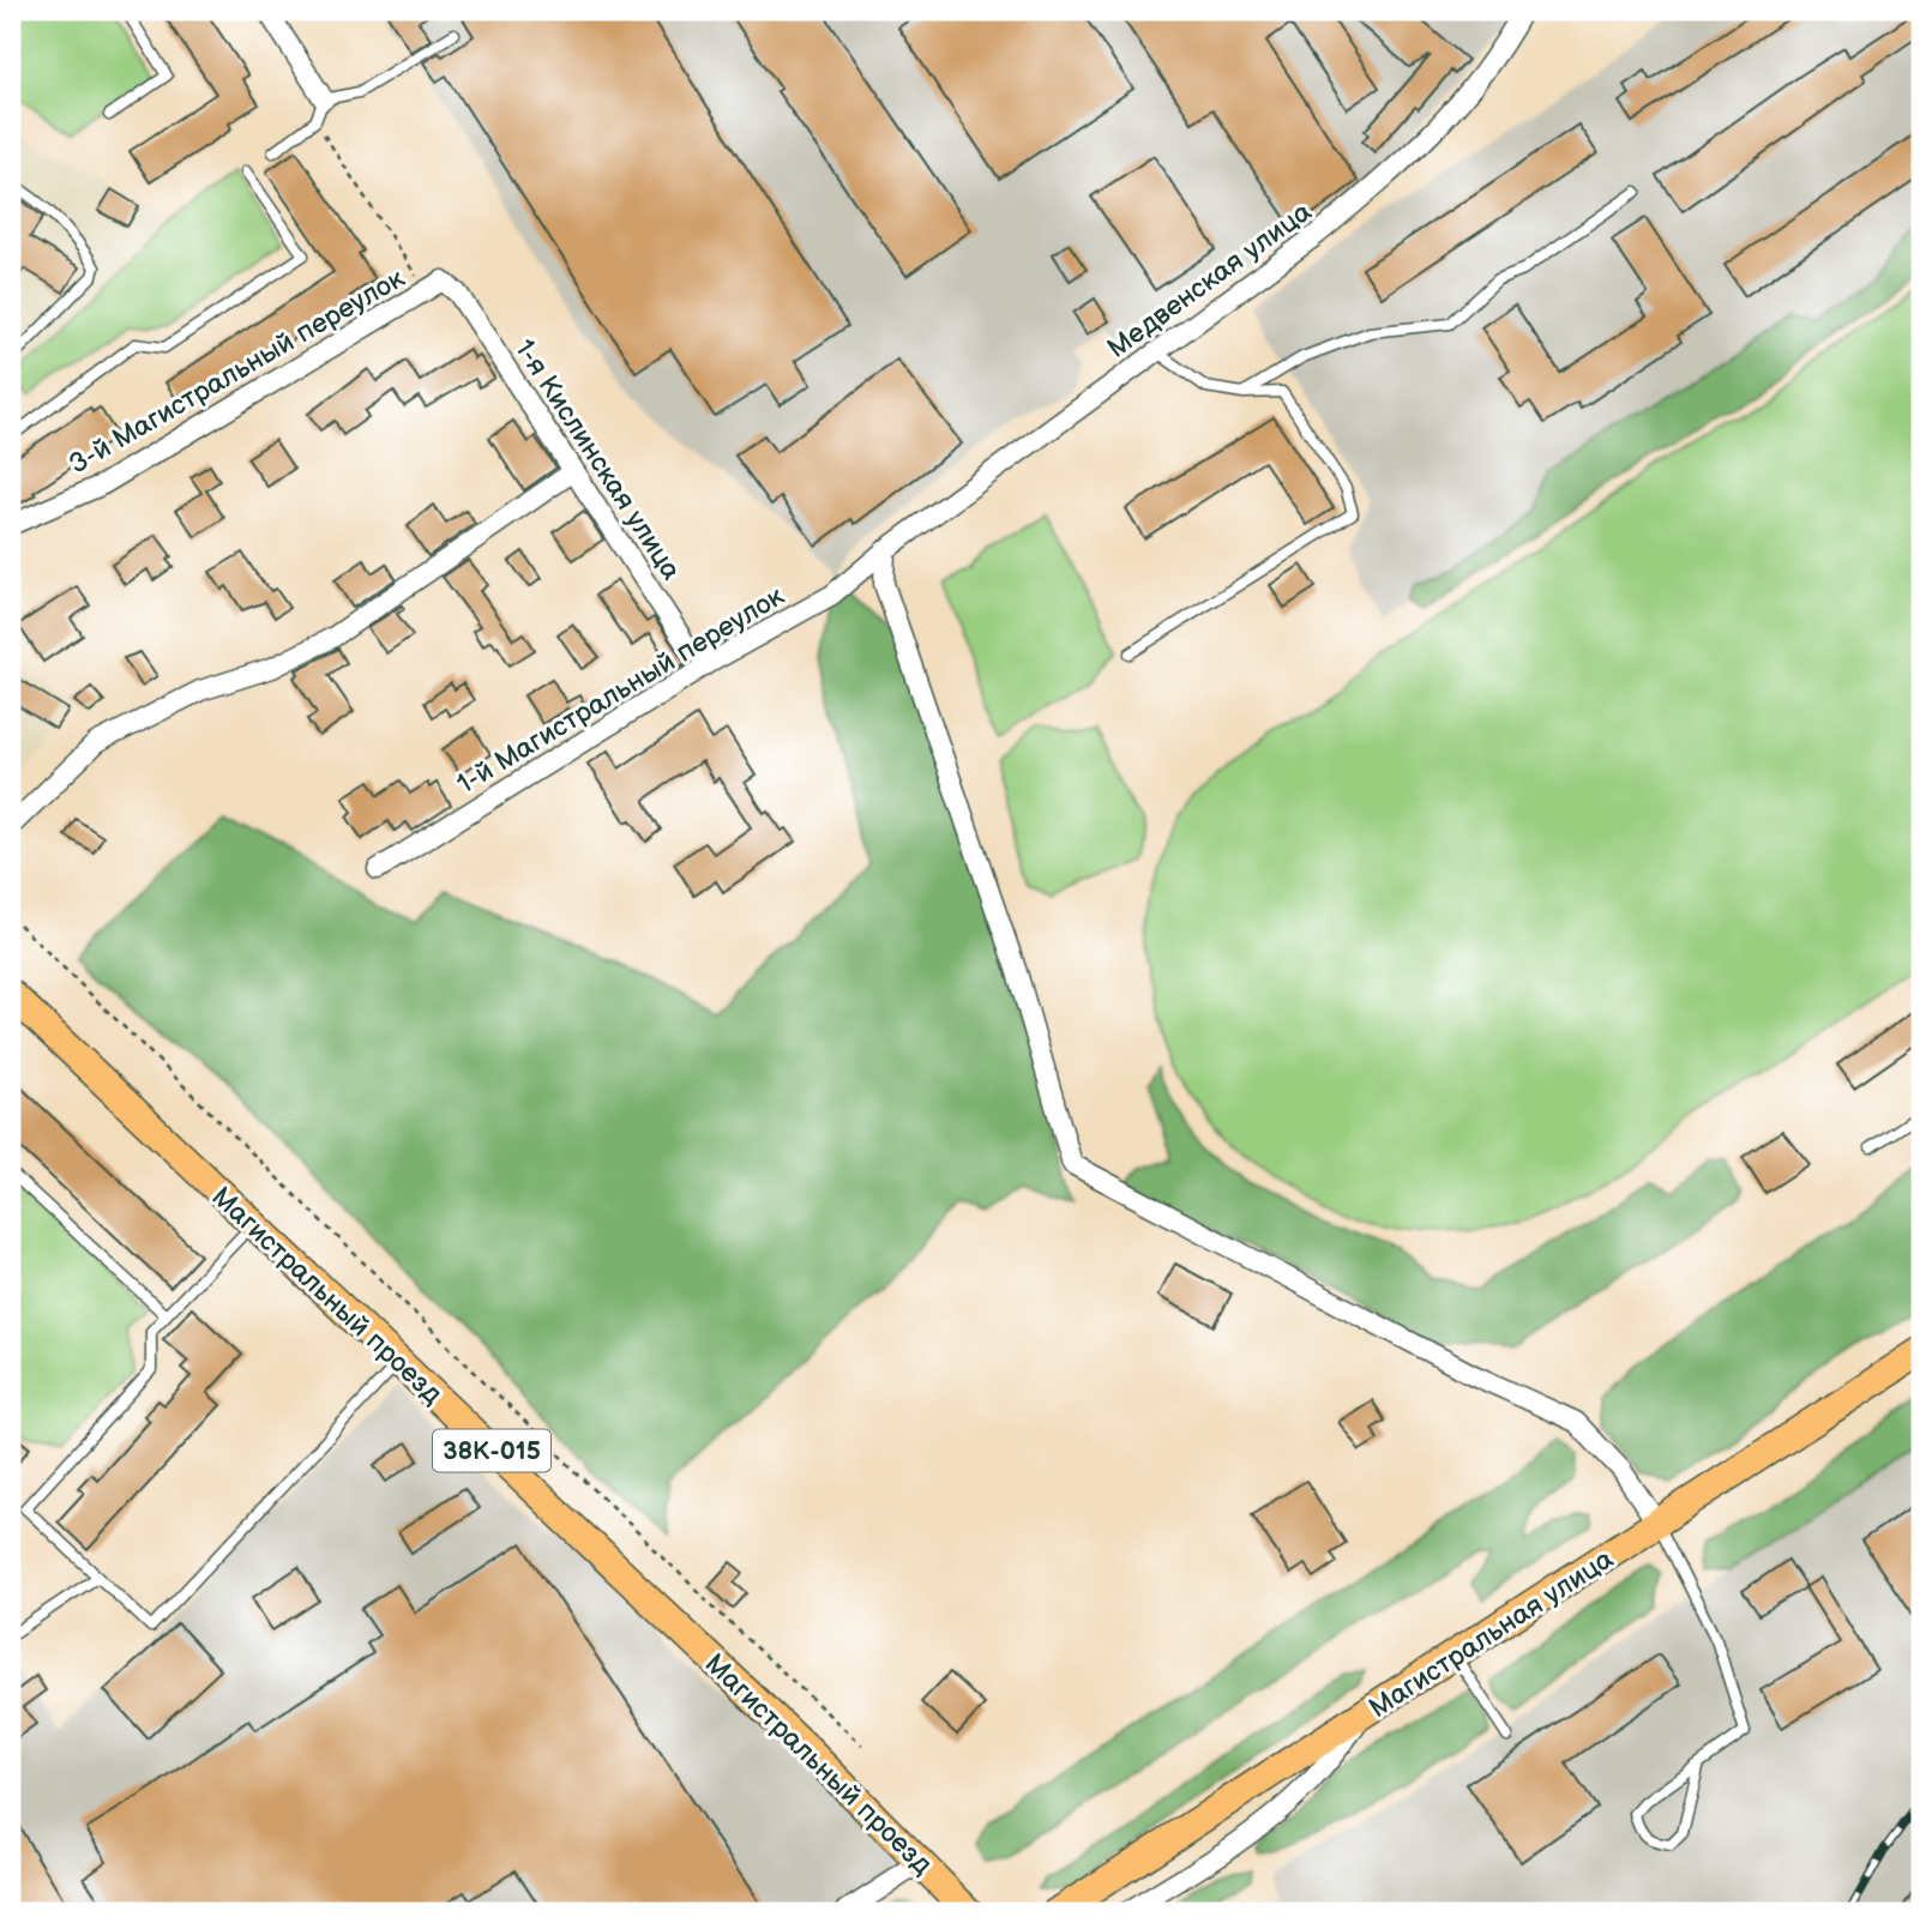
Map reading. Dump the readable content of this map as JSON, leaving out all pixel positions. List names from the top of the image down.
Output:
{
  "streets": {
    "main road": ["Магистральный проезд", "38К-015", "Магистральная улица"],
    "street": [
      "Медвенская улица",
      "3-й Магистральный переулок",
      "1-я Кислинская улица",
      "1-й Магистральный переулок"
    ]
  },
  "crossings": [
    ["Медвенская улица", "1-й Магистральный переулок"],
    ["3-й Магистральный переулок", "1-я Кислинская улица"],
    ["1-я Кислинская улица", "1-й Магистральный переулок"]
  ]
}
